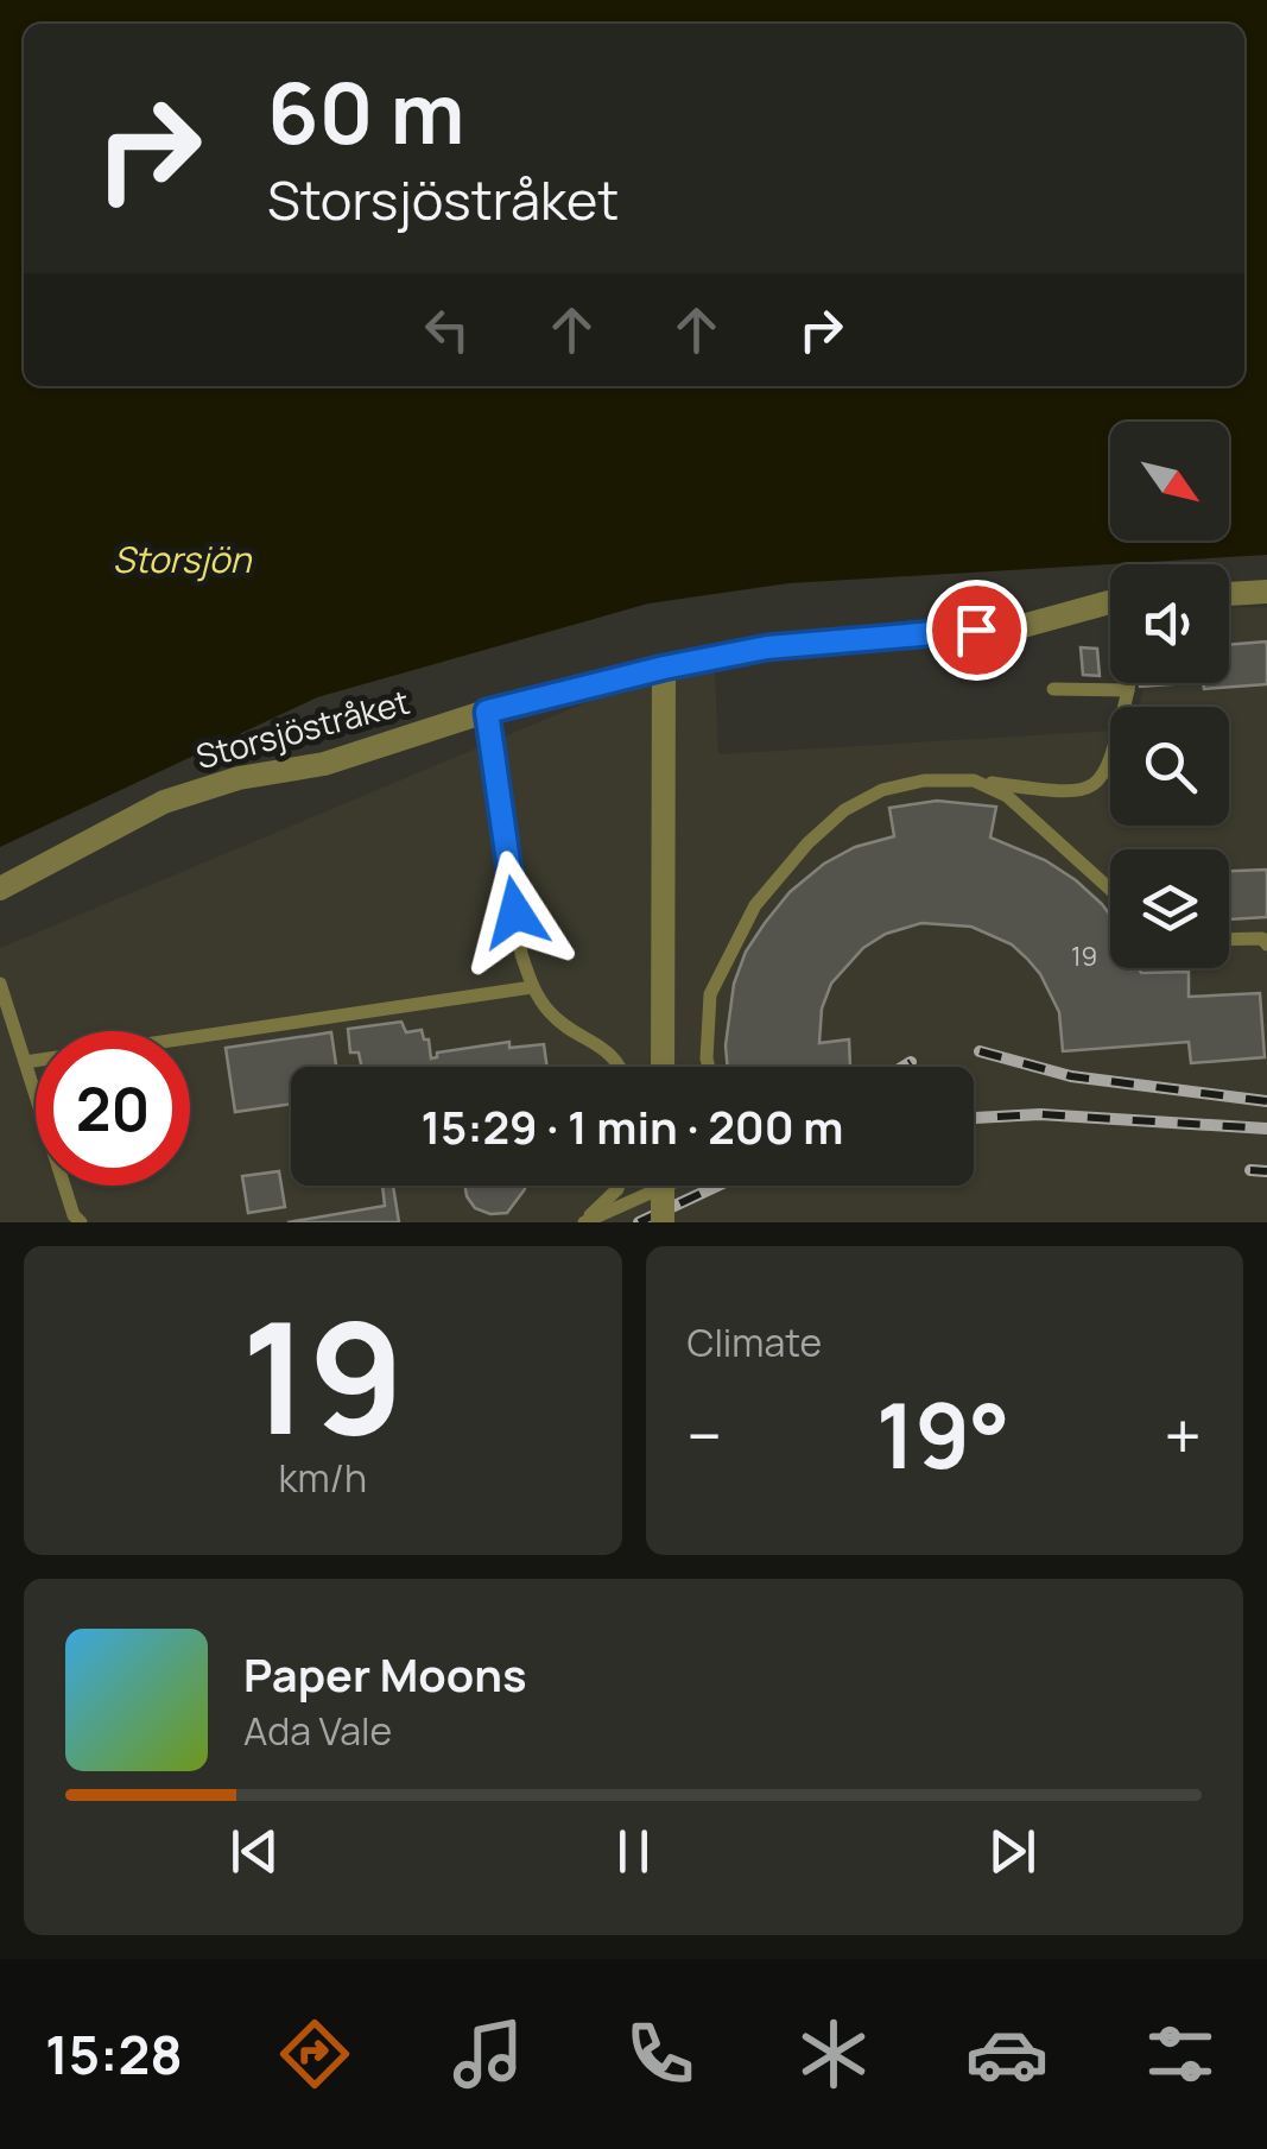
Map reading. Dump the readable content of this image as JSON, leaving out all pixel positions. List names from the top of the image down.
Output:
{
  "streets": {
    "street": ["Storsjöstråket"]
  },
  "water": ["Storsjön"],
  "house_numbers": ["19"],
  "north": "bottom right",
  "page": {
    "turn": ["60 m", "Storsjöstråket"],
    "limit": "20",
    "trip": "15:29 · 1 min · 200 m",
    "tile": [
      ["19", "km/h"],
      "Climate"
    ],
    "heat": ["−", "19°", "+"],
    "song": ["Paper Moons", "Ada Vale"],
    "tabs": "15:28"
  }
}
